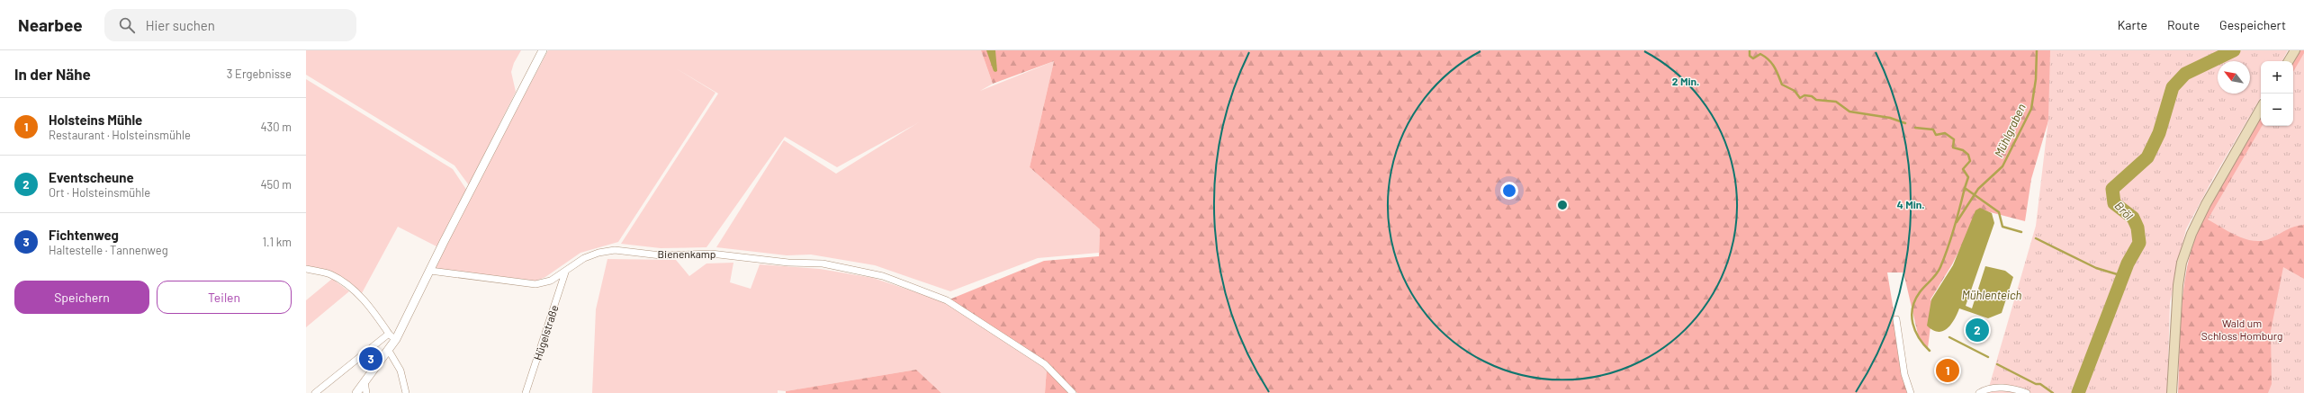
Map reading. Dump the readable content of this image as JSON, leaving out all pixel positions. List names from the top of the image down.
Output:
{
  "streets": {
    "street": ["Bienenkamp", "Hügelstraße"]
  },
  "crossings": [
    ["Bienenkamp", "Hügelstraße"]
  ],
  "water": ["Mühlgraben", "Bröl", "Mühlenteich"],
  "parks": ["Wald um Schloss Homburg"],
  "north": "top left",
  "page": {
    "header": "Nearbee",
    "search": "Hier suchen",
    "nav": ["Karte", "Route", "Gespeichert"],
    "heading": ["In der Nähe", "3 Ergebnisse"],
    "map_buttons": ["+", "−"],
    "list": [
      {
        "mark": "1",
        "name": "Holsteins Mühle",
        "note": "Restaurant · Holsteinsmühle",
        "value": "430 m"
      },
      {
        "mark": "2",
        "name": "Eventscheune",
        "note": "Ort · Holsteinsmühle",
        "value": "450 m"
      },
      {
        "mark": "3",
        "name": "Fichtenweg",
        "note": "Haltestelle · Tannenweg",
        "value": "1.1 km"
      }
    ],
    "buttons": ["Speichern", "Teilen"],
    "pins": ["2", "3", "1"]
  },
  "rings": ["2 Min.", "4 Min."]
}
